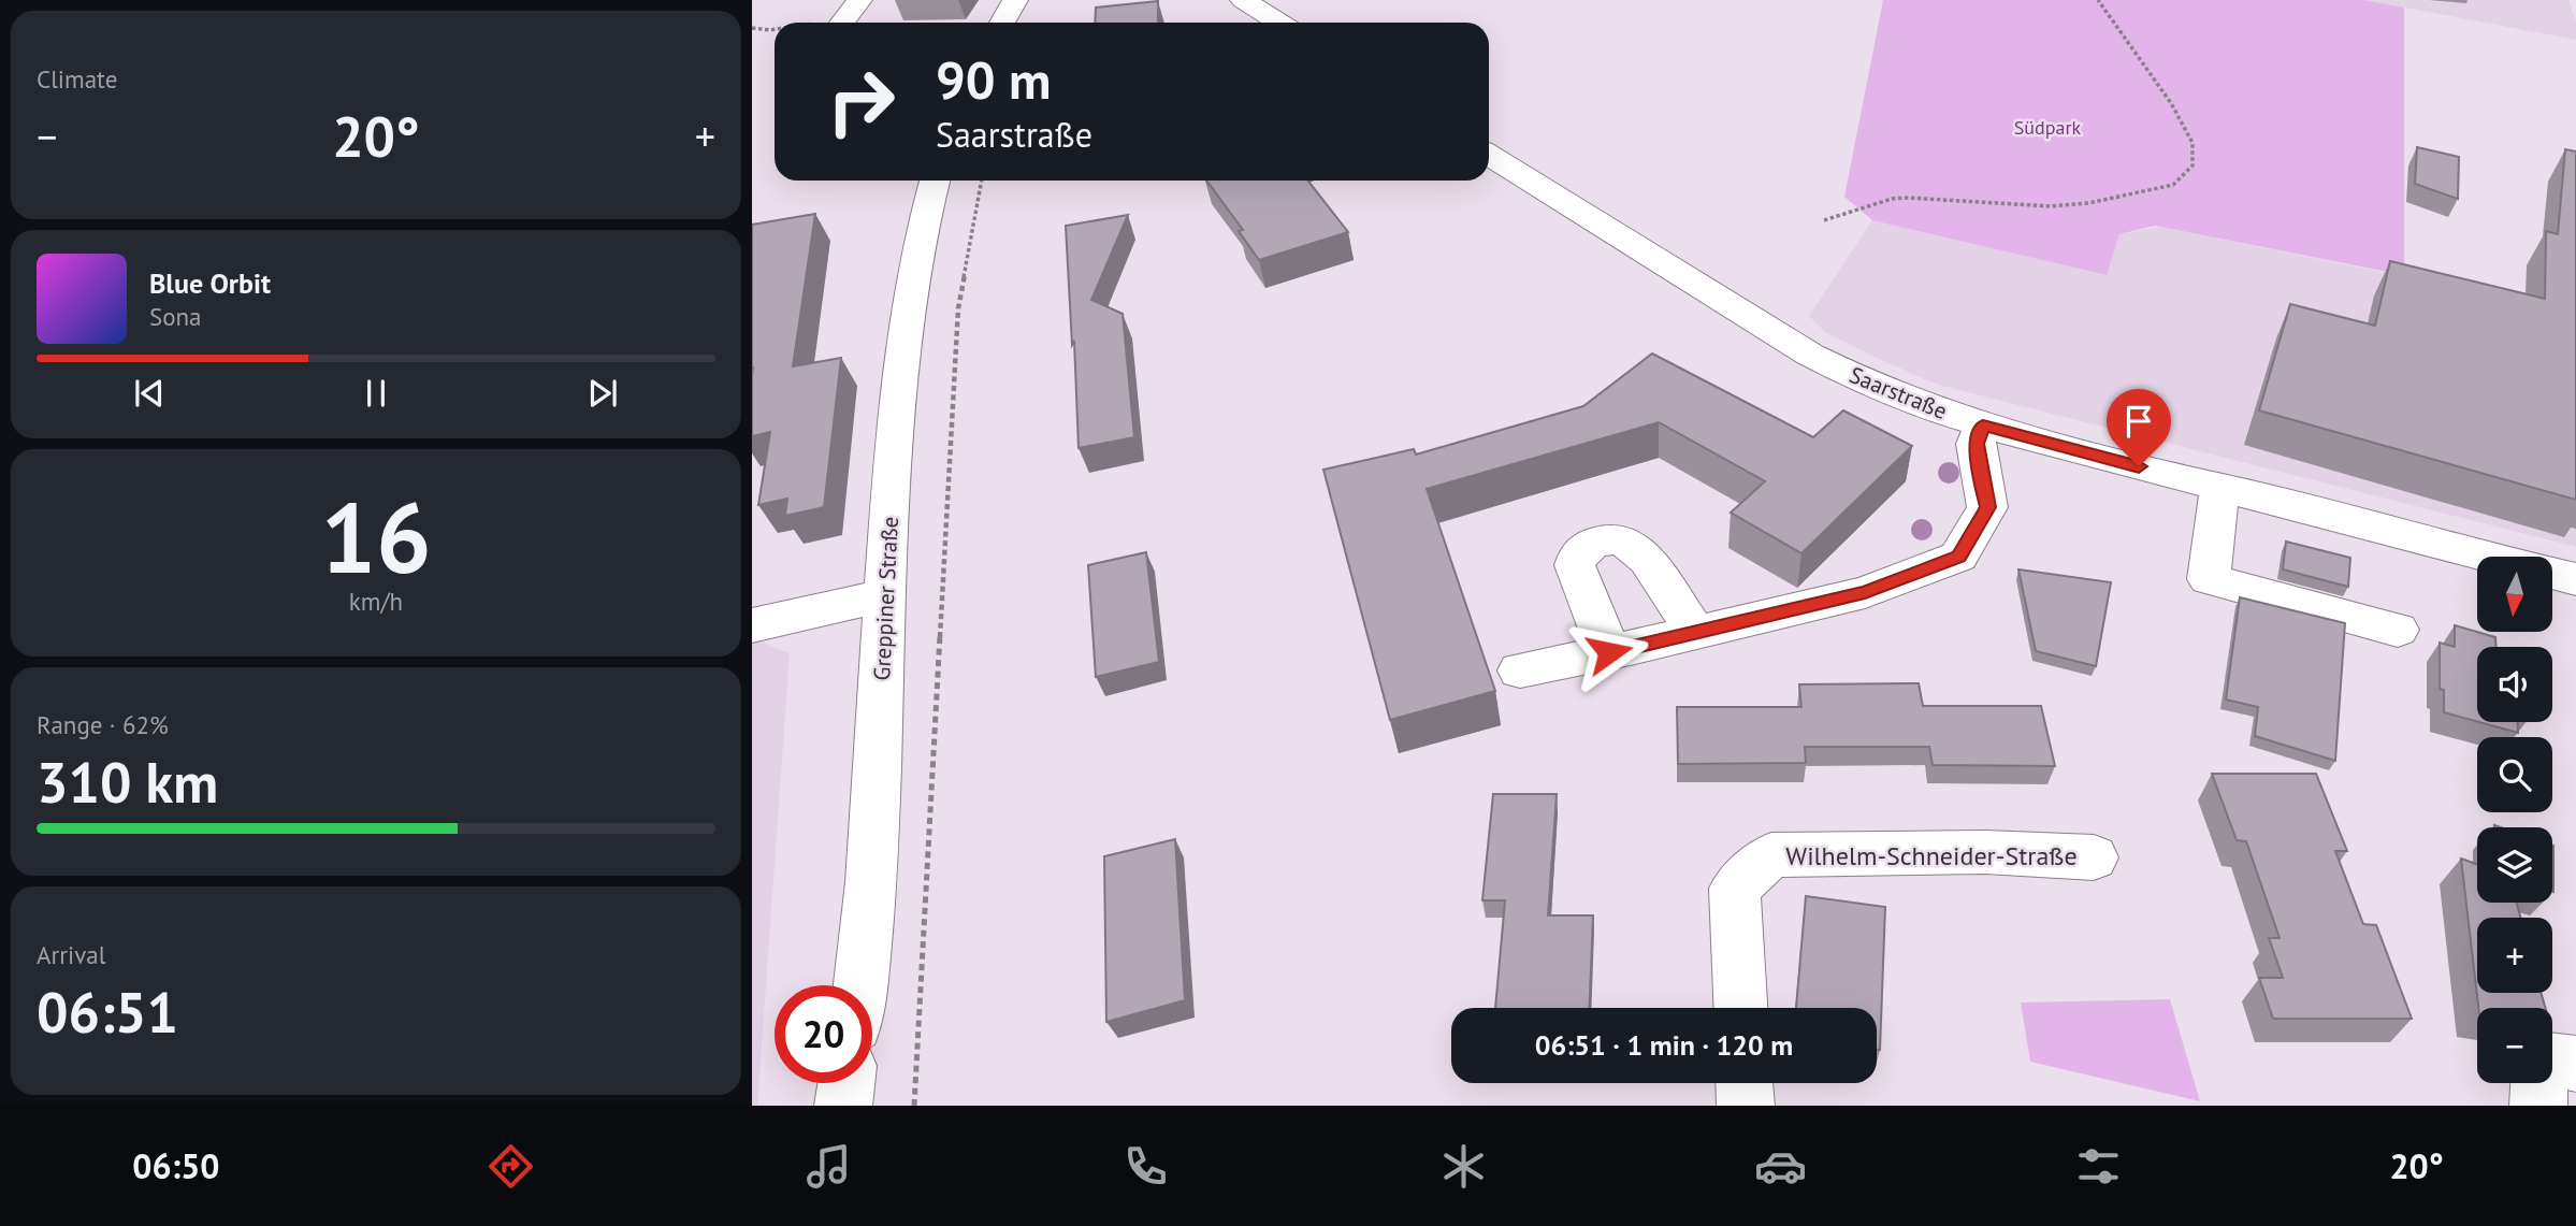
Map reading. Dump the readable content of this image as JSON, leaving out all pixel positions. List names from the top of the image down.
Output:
{
  "streets": {
    "street": ["Saarstraße", "Greppiner Straße", "Wilhelm-Schneider-Straße"]
  },
  "parks": ["Südpark"],
  "north": "bottom",
  "page": {
    "tile": [
      "Climate",
      ["16", "km/h"],
      ["Range · 62%", "310 km"],
      ["Arrival", "06:51"]
    ],
    "turn": ["90 m", "Saarstraße"],
    "heat": ["−", "20°", "+"],
    "song": ["Blue Orbit", "Sona"],
    "map_buttons": ["+", "−"],
    "limit": "20",
    "trip": "06:51 · 1 min · 120 m",
    "tabs": ["06:50", "20°"]
  }
}
